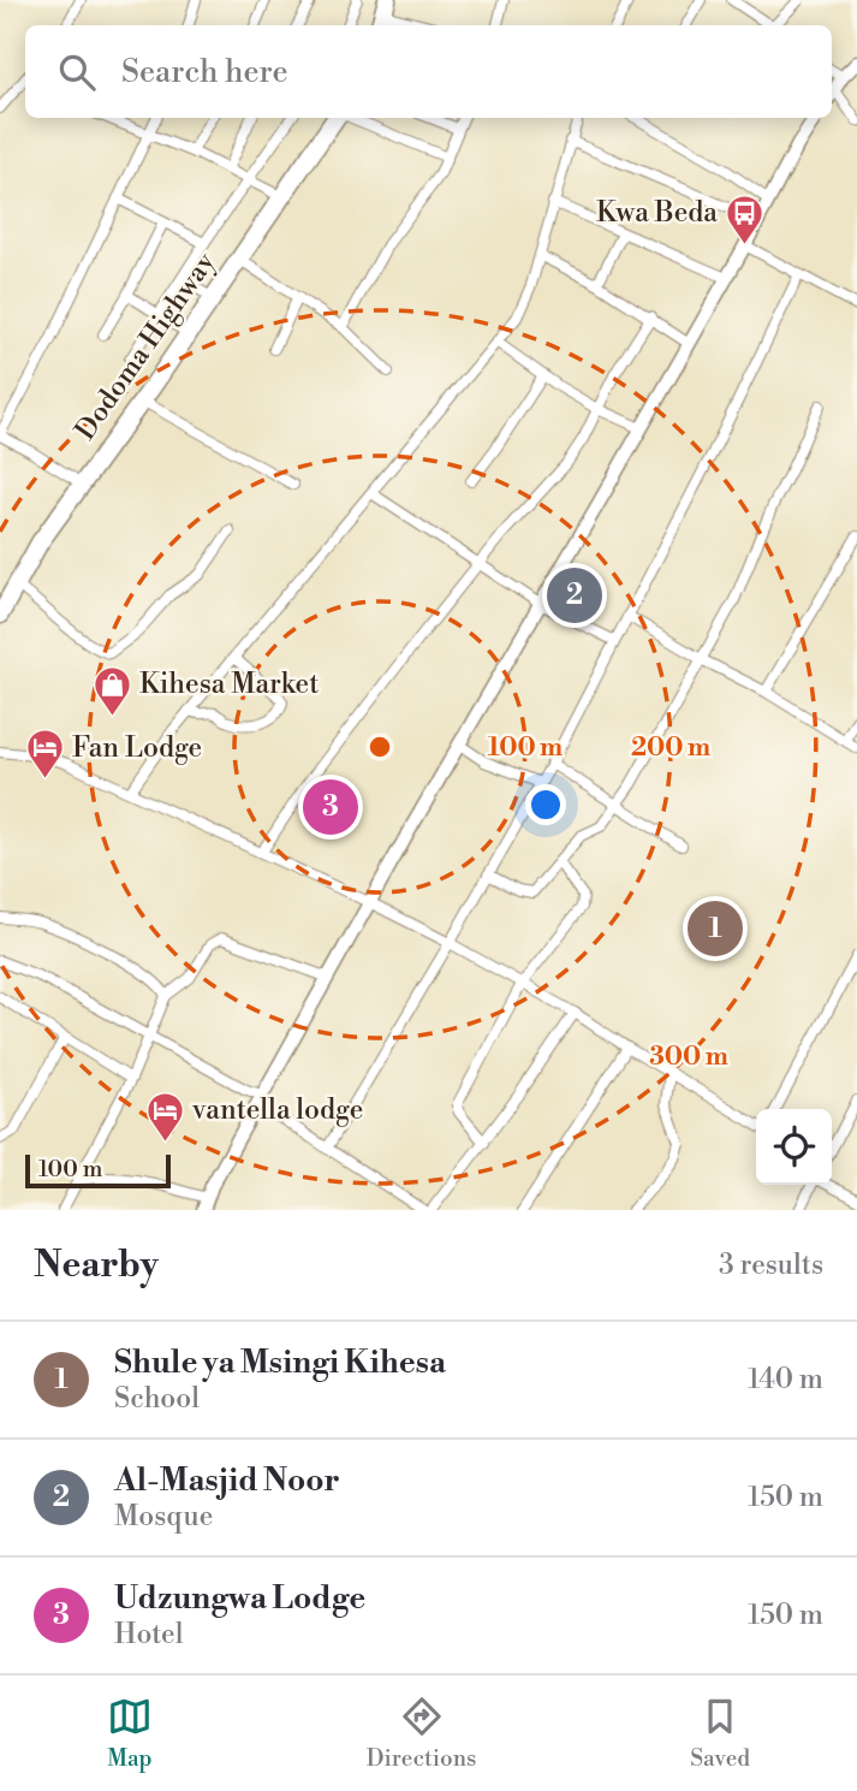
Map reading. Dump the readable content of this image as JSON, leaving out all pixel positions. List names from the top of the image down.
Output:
{
  "streets": {
    "highway": ["Dodoma Highway"]
  },
  "places": {
    "bus stop": ["Kwa Beda"],
    "shop": ["Kihesa Market"],
    "hotel": ["Fan Lodge", "vantella lodge"]
  },
  "scale_bar": "100 m",
  "page": {
    "search": "Search here",
    "pins": ["2", "3", "1"],
    "scale": "100 m",
    "heading": ["Nearby", "3 results"],
    "list": [
      {
        "mark": "1",
        "name": "Shule ya Msingi Kihesa",
        "note": "School",
        "value": "140 m"
      },
      {
        "mark": "2",
        "name": "Al-Masjid Noor",
        "note": "Mosque",
        "value": "150 m"
      },
      {
        "mark": "3",
        "name": "Udzungwa Lodge",
        "note": "Hotel",
        "value": "150 m"
      }
    ],
    "nav": ["Map", "Directions", "Saved"]
  },
  "rings": ["100 m", "200 m", "300 m"]
}
